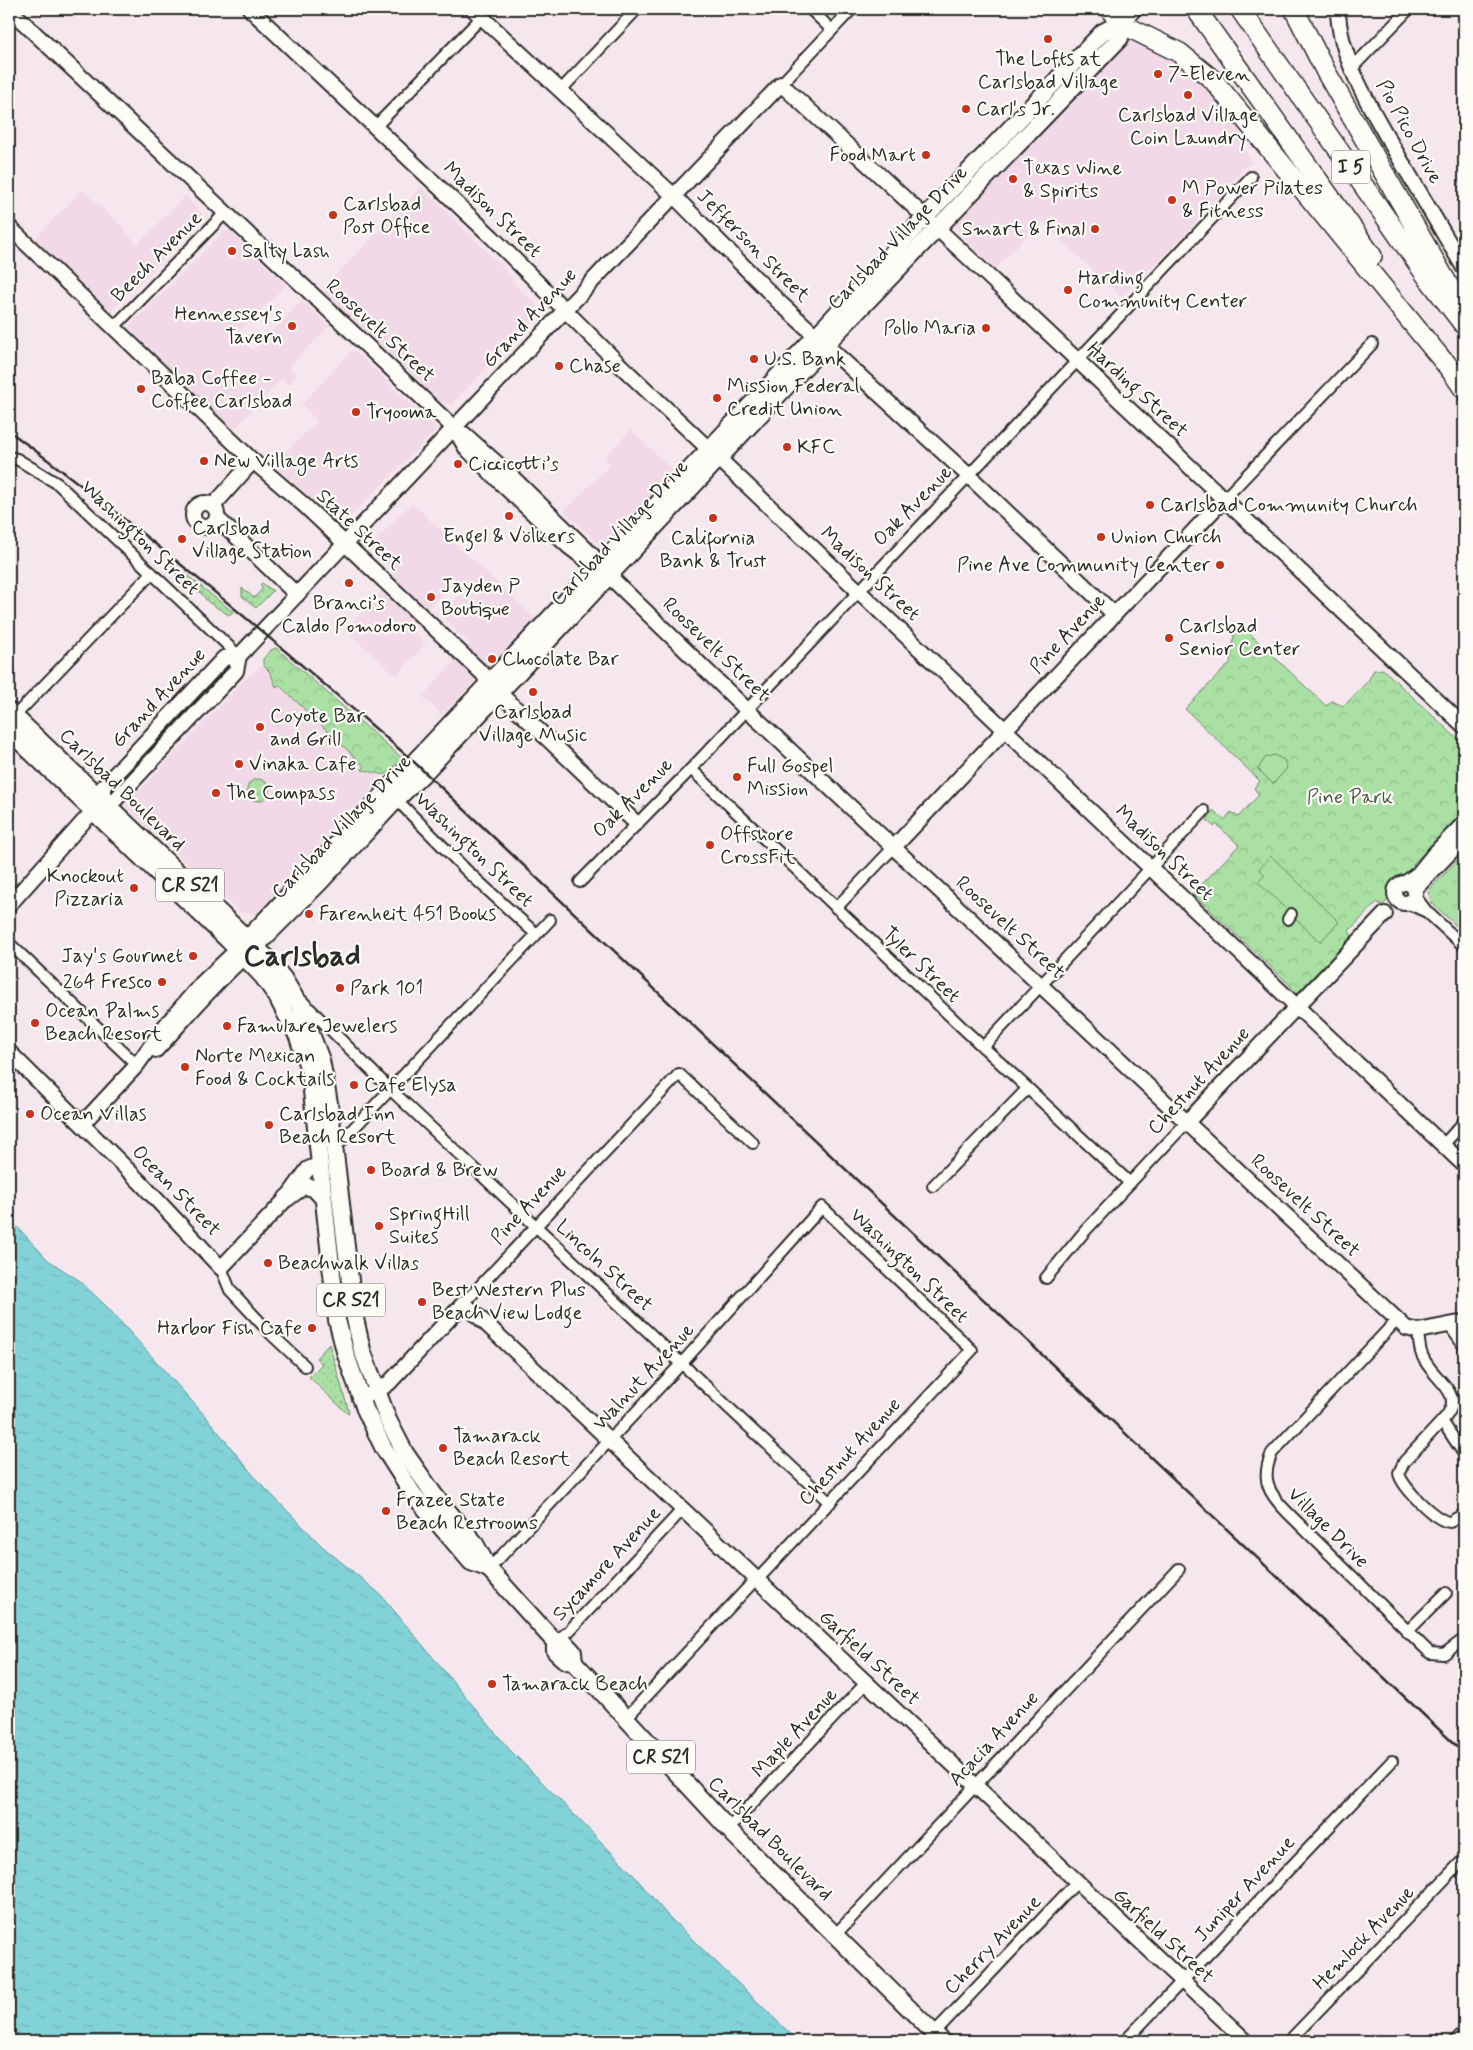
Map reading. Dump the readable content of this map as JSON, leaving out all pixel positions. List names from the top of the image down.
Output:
{
  "streets": {
    "highway": ["I 5"],
    "main road": ["Carlsbad Village Drive", "Carlsbad Boulevard", "CR S21"],
    "street": [
      "Pio Pico Drive",
      "Madison Street",
      "Jefferson Street",
      "Beech Avenue",
      "Grand Avenue",
      "Roosevelt Street",
      "Harding Street",
      "Oak Avenue",
      "State Street",
      "Washington Street",
      "Pine Avenue",
      "Tyler Street",
      "Chestnut Avenue",
      "Ocean Street",
      "Lincoln Street",
      "Walnut Avenue",
      "Village Drive",
      "Sycamore Avenue",
      "Garfield Street",
      "Maple Avenue",
      "Acacia Avenue",
      "Juniper Avenue",
      "Hemlock Avenue",
      "Cherry Avenue"
    ]
  },
  "crossings": [
    ["Madison Street", "Carlsbad Village Drive"],
    ["Madison Street", "Grand Avenue"],
    ["Madison Street", "Oak Avenue"],
    ["Madison Street", "Pine Avenue"],
    ["Madison Street", "Chestnut Avenue"],
    ["Carlsbad Village Drive", "Jefferson Street"],
    ["Carlsbad Village Drive", "Roosevelt Street"],
    ["Carlsbad Village Drive", "Harding Street"],
    ["Carlsbad Village Drive", "State Street"],
    ["Carlsbad Village Drive", "Washington Street"],
    ["Carlsbad Village Drive", "Carlsbad Boulevard"],
    ["Carlsbad Village Drive", "Ocean Street"],
    ["Jefferson Street", "Grand Avenue"],
    ["Jefferson Street", "Oak Avenue"],
    ["Jefferson Street", "Pine Avenue"],
    ["Beech Avenue", "Roosevelt Street"],
    ["Beech Avenue", "State Street"],
    ["Grand Avenue", "Roosevelt Street"],
    ["Grand Avenue", "Harding Street"],
    ["Grand Avenue", "State Street"],
    ["Grand Avenue", "Washington Street"],
    ["Grand Avenue", "Carlsbad Boulevard"],
    ["Roosevelt Street", "Oak Avenue"],
    ["Roosevelt Street", "Pine Avenue"],
    ["Roosevelt Street", "Chestnut Avenue"],
    ["Roosevelt Street", "Village Drive"],
    ["Harding Street", "Oak Avenue"],
    ["Harding Street", "Pine Avenue"],
    ["Oak Avenue", "State Street"],
    ["Oak Avenue", "Tyler Street"],
    ["Washington Street", "Chestnut Avenue"],
    ["Washington Street", "Walnut Avenue"],
    ["Pine Avenue", "Carlsbad Boulevard"],
    ["Pine Avenue", "Tyler Street"],
    ["Pine Avenue", "Lincoln Street"],
    ["Pine Avenue", "Garfield Street"],
    ["Carlsbad Boulevard", "Chestnut Avenue"],
    ["Carlsbad Boulevard", "Lincoln Street"],
    ["Carlsbad Boulevard", "Walnut Avenue"],
    ["Carlsbad Boulevard", "Sycamore Avenue"],
    ["Carlsbad Boulevard", "Maple Avenue"],
    ["Carlsbad Boulevard", "Acacia Avenue"],
    ["Carlsbad Boulevard", "Cherry Avenue"],
    ["Tyler Street", "Chestnut Avenue"],
    ["Chestnut Avenue", "Lincoln Street"],
    ["Chestnut Avenue", "Garfield Street"],
    ["Lincoln Street", "Walnut Avenue"],
    ["Walnut Avenue", "Garfield Street"],
    ["Sycamore Avenue", "Garfield Street"],
    ["Garfield Street", "Maple Avenue"],
    ["Garfield Street", "Acacia Avenue"],
    ["Garfield Street", "Juniper Avenue"],
    ["Garfield Street", "Cherry Avenue"]
  ],
  "districts": ["Carlsbad"],
  "parks": ["Pine Park"],
  "places": [
    "The Lofts at Carlsbad Village",
    "7-Eleven",
    "Carlsbad Village Coin Laundry",
    "Carl's Jr.",
    "Food Mart",
    "Texas Wine & Spirits",
    "M Power Pilates & Fitness",
    "Carlsbad Post Office",
    "Smart & Final",
    "Salty Lash",
    "Harding Community Center",
    "Hennessey's Tavern",
    "Pollo Maria",
    "U.S. Bank",
    "Chase",
    "Baba Coffee - Coffee Carlsbad",
    "Mission Federal Credit Union",
    "Tryooma",
    "KFC",
    "New Village Arts",
    "Ciccicotti’s",
    "Carlsbad Community Church",
    "Engel & Völkers",
    "California Bank & Trust",
    "Union Church",
    "Carlsbad Village Station",
    "Pine Ave Community Center",
    "Branci’s Caldo Pomodoro",
    "Jayden P Boutique",
    "Carlsbad Senior Center",
    "Chocolate Bar",
    "Carlsbad Village Music",
    "Coyote Bar and Grill",
    "Vinaka Cafe",
    "Full Gospel Mission",
    "The Compass",
    "Offshore CrossFit",
    "Knockout Pizzaria",
    "Farenheit 451 Books",
    "Jay's Gourmet",
    "264 Fresco",
    "Park 101",
    "Ocean Palms Beach Resort",
    "Famulare Jewelers",
    "Norte Mexican Food & Cocktails",
    "Cafe Elysa",
    "Ocean Villas",
    "Carlsbad Inn Beach Resort",
    "Board & Brew",
    "SpringHill Suites",
    "Beachwalk Villas",
    "Best Western Plus Beach View Lodge",
    "Harbor Fish Cafe",
    "Tamarack Beach Resort",
    "Frazee State Beach Restrooms",
    "Tamarack Beach"
  ]
}
